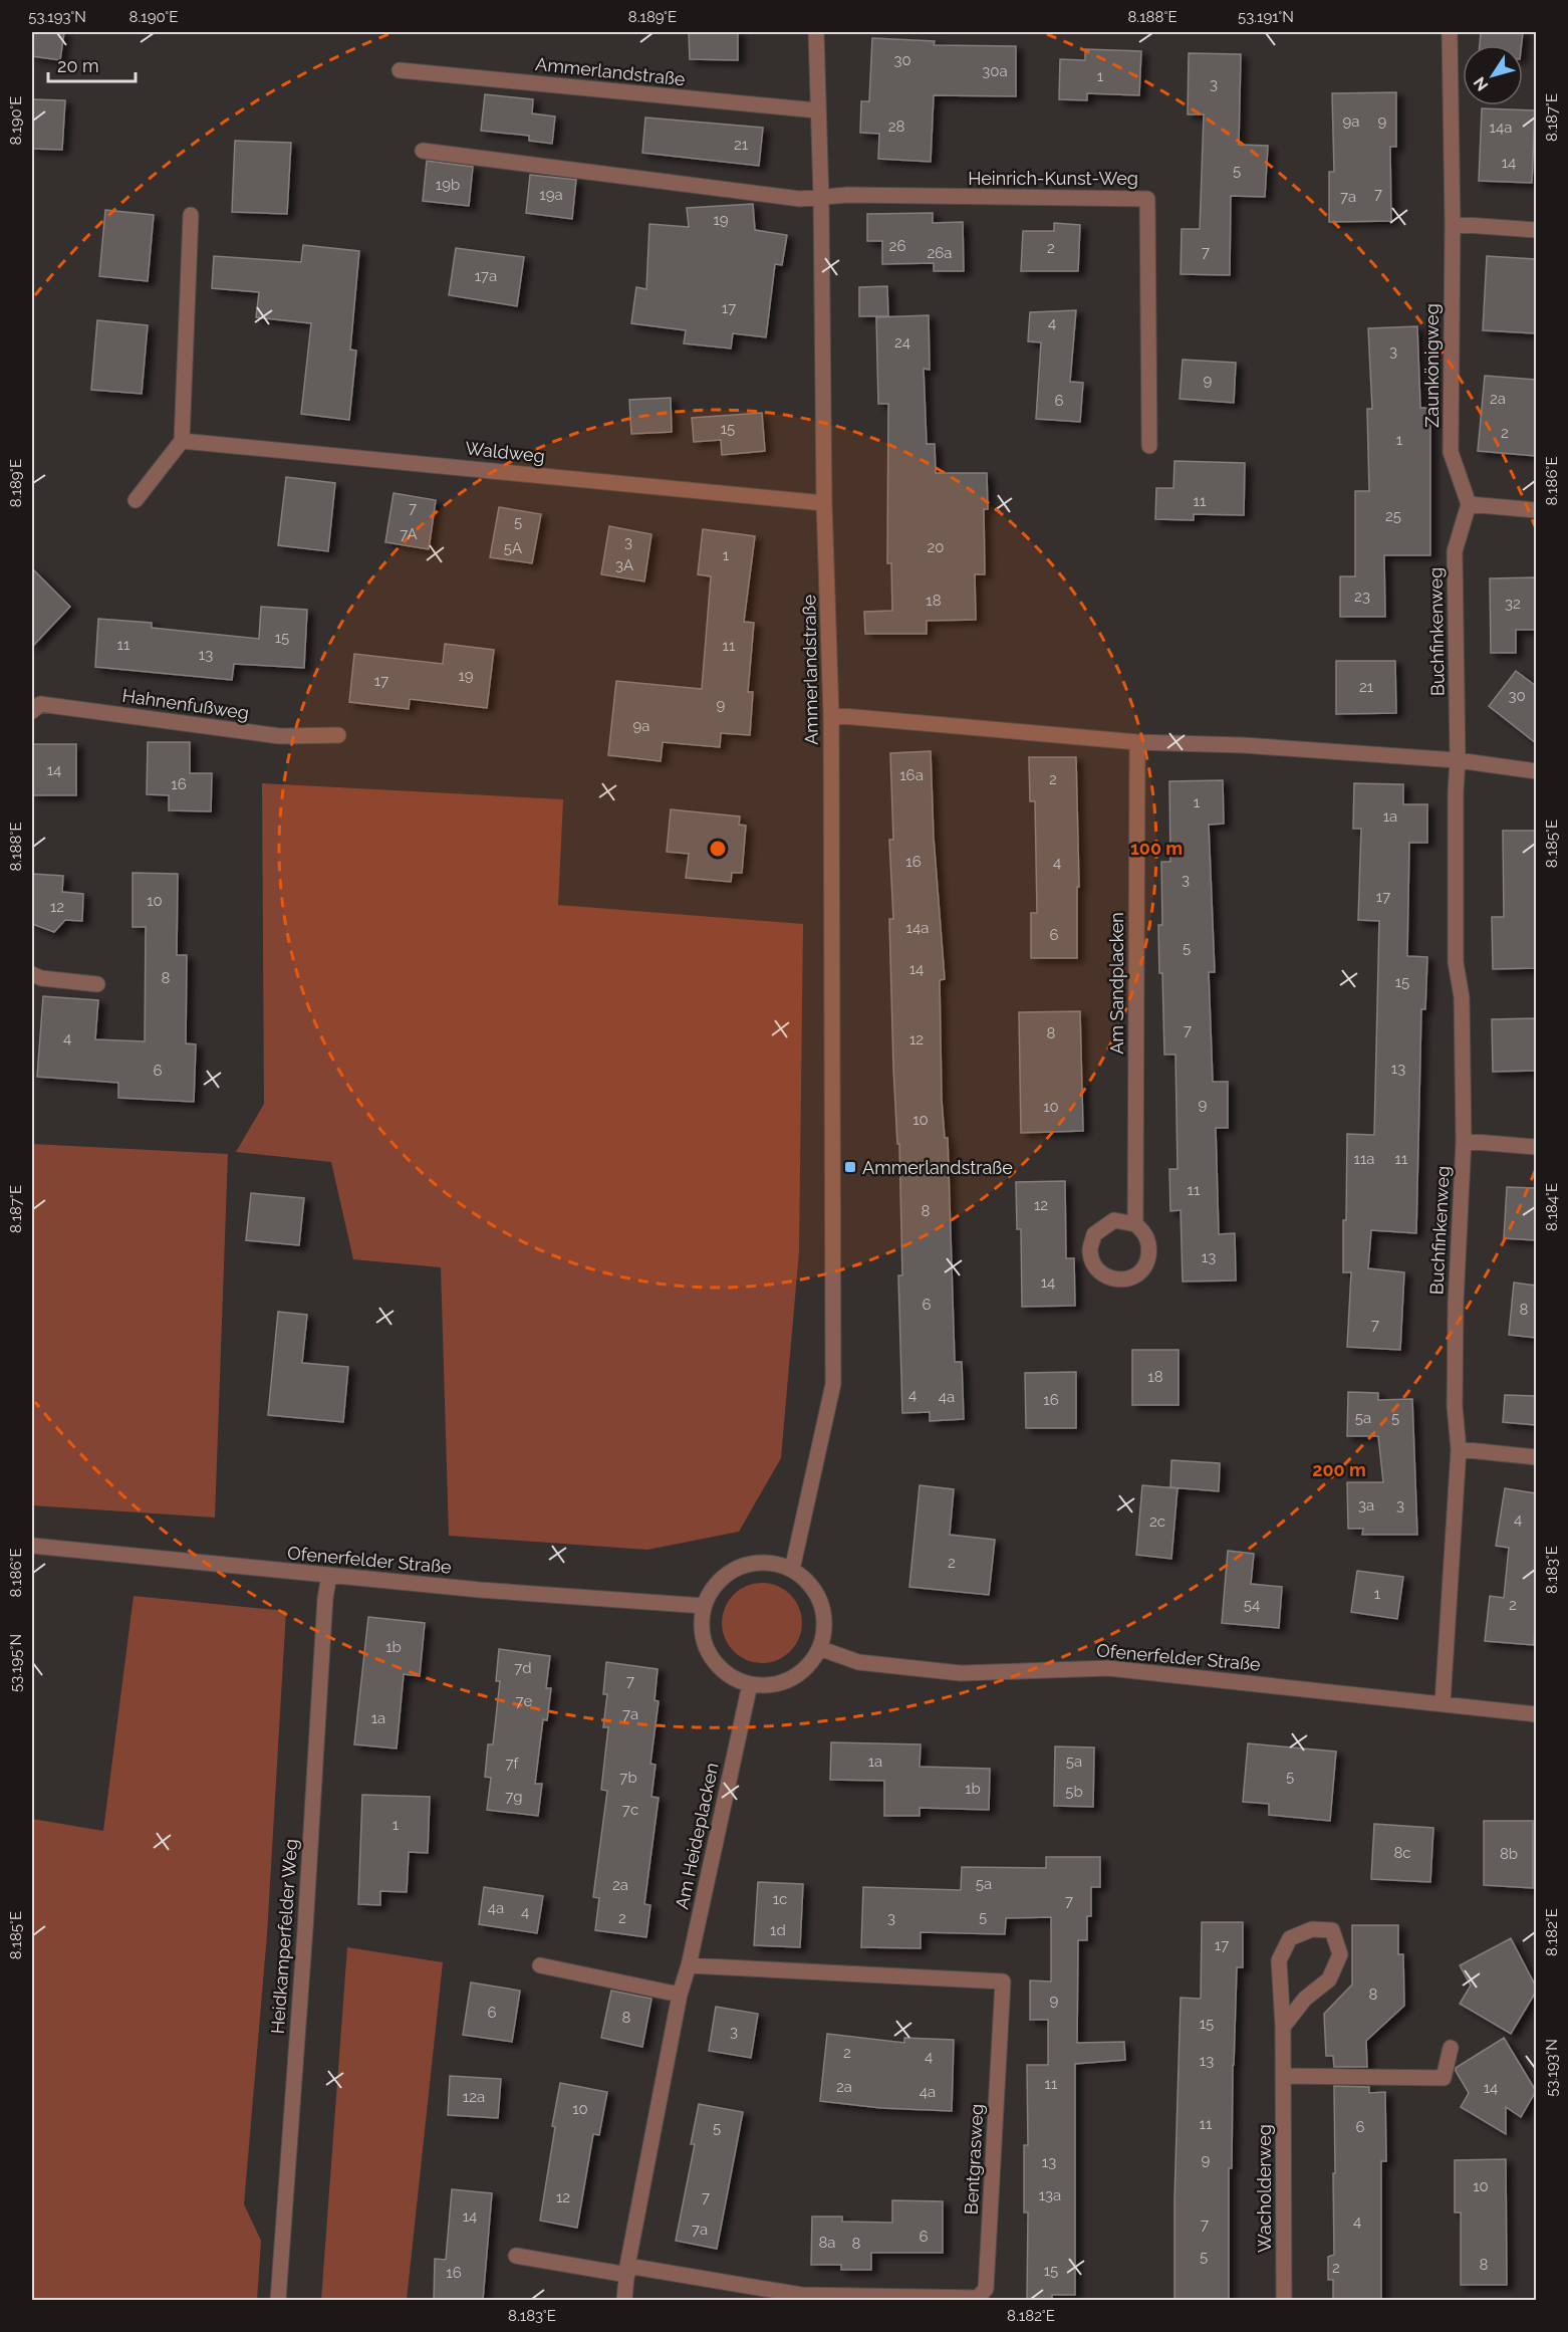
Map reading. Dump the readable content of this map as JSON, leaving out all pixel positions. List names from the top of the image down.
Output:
{
  "streets": {
    "street": [
      "Ammerlandstraße",
      "Heinrich-Kunst-Weg",
      "Zaunkönigweg",
      "Waldweg",
      "Buchfinkenweg",
      "Hahnenfußweg",
      "Am Sandplacken",
      "Ofenerfelder Straße",
      "Am Heideplacken",
      "Heidkamperfelder Weg",
      "Bentgrasweg",
      "Wacholderweg"
    ]
  },
  "crossings": [
    ["Ammerlandstraße", "Heinrich-Kunst-Weg"],
    ["Ammerlandstraße", "Waldweg"],
    ["Ammerlandstraße", "Ofenerfelder Straße"],
    ["Ammerlandstraße", "Am Heideplacken"],
    ["Zaunkönigweg", "Buchfinkenweg"],
    ["Buchfinkenweg", "Ofenerfelder Straße"],
    ["Ofenerfelder Straße", "Am Heideplacken"],
    ["Ofenerfelder Straße", "Heidkamperfelder Weg"],
    ["Am Heideplacken", "Bentgrasweg"]
  ],
  "places": {
    "transit": ["Ammerlandstraße"]
  },
  "house_numbers": [
    "30",
    "30a",
    "1",
    "3",
    "9a",
    "9",
    "28",
    "14a",
    "21",
    "14",
    "5",
    "19b",
    "7",
    "19a",
    "7a",
    "19",
    "26",
    "2",
    "7",
    "26a",
    "17a",
    "17",
    "4",
    "24",
    "3",
    "9",
    "2a",
    "6",
    "15",
    "2",
    "1",
    "11",
    "7",
    "25",
    "5",
    "7A",
    "3",
    "20",
    "5A",
    "1",
    "3A",
    "23",
    "18",
    "32",
    "15",
    "11",
    "11",
    "13",
    "19",
    "17",
    "21",
    "30",
    "9",
    "9a",
    "14",
    "16a",
    "2",
    "16",
    "1",
    "1a",
    "16",
    "4",
    "3",
    "17",
    "10",
    "12",
    "14a",
    "6",
    "5",
    "14",
    "8",
    "15",
    "7",
    "8",
    "4",
    "12",
    "13",
    "6",
    "9",
    "10",
    "10",
    "11a",
    "11",
    "11",
    "12",
    "8",
    "13",
    "14",
    "6",
    "8",
    "7",
    "18",
    "4",
    "4a",
    "16",
    "5a",
    "5",
    "3a",
    "3",
    "4",
    "2c",
    "2",
    "1",
    "54",
    "2",
    "1b",
    "7d",
    "7",
    "7e",
    "7a",
    "1a",
    "1a",
    "5a",
    "7f",
    "5",
    "7b",
    "1b",
    "5b",
    "7g",
    "7c",
    "1",
    "8c",
    "8b",
    "5a",
    "2a",
    "1c",
    "7",
    "4a",
    "4",
    "5",
    "2",
    "3",
    "1d",
    "17",
    "8",
    "9",
    "6",
    "8",
    "15",
    "3",
    "2",
    "4",
    "13",
    "11",
    "2a",
    "14",
    "4a",
    "12a",
    "10",
    "11",
    "6",
    "5",
    "9",
    "13",
    "10",
    "13a",
    "12",
    "7",
    "14",
    "4",
    "7",
    "7a",
    "6",
    "8a",
    "8",
    "5",
    "8",
    "2",
    "15",
    "16"
  ],
  "scale_bar": "20 m",
  "north": "bottom left",
  "coordinates": [
    "53.193°N",
    "8.190°E",
    "8.189°E",
    "8.188°E",
    "53.191°N",
    "8.187°E",
    "8.186°E",
    "8.185°E",
    "8.184°E",
    "8.183°E",
    "53.195°N",
    "8.182°E"
  ],
  "rings": ["100 m", "200 m"]
}
